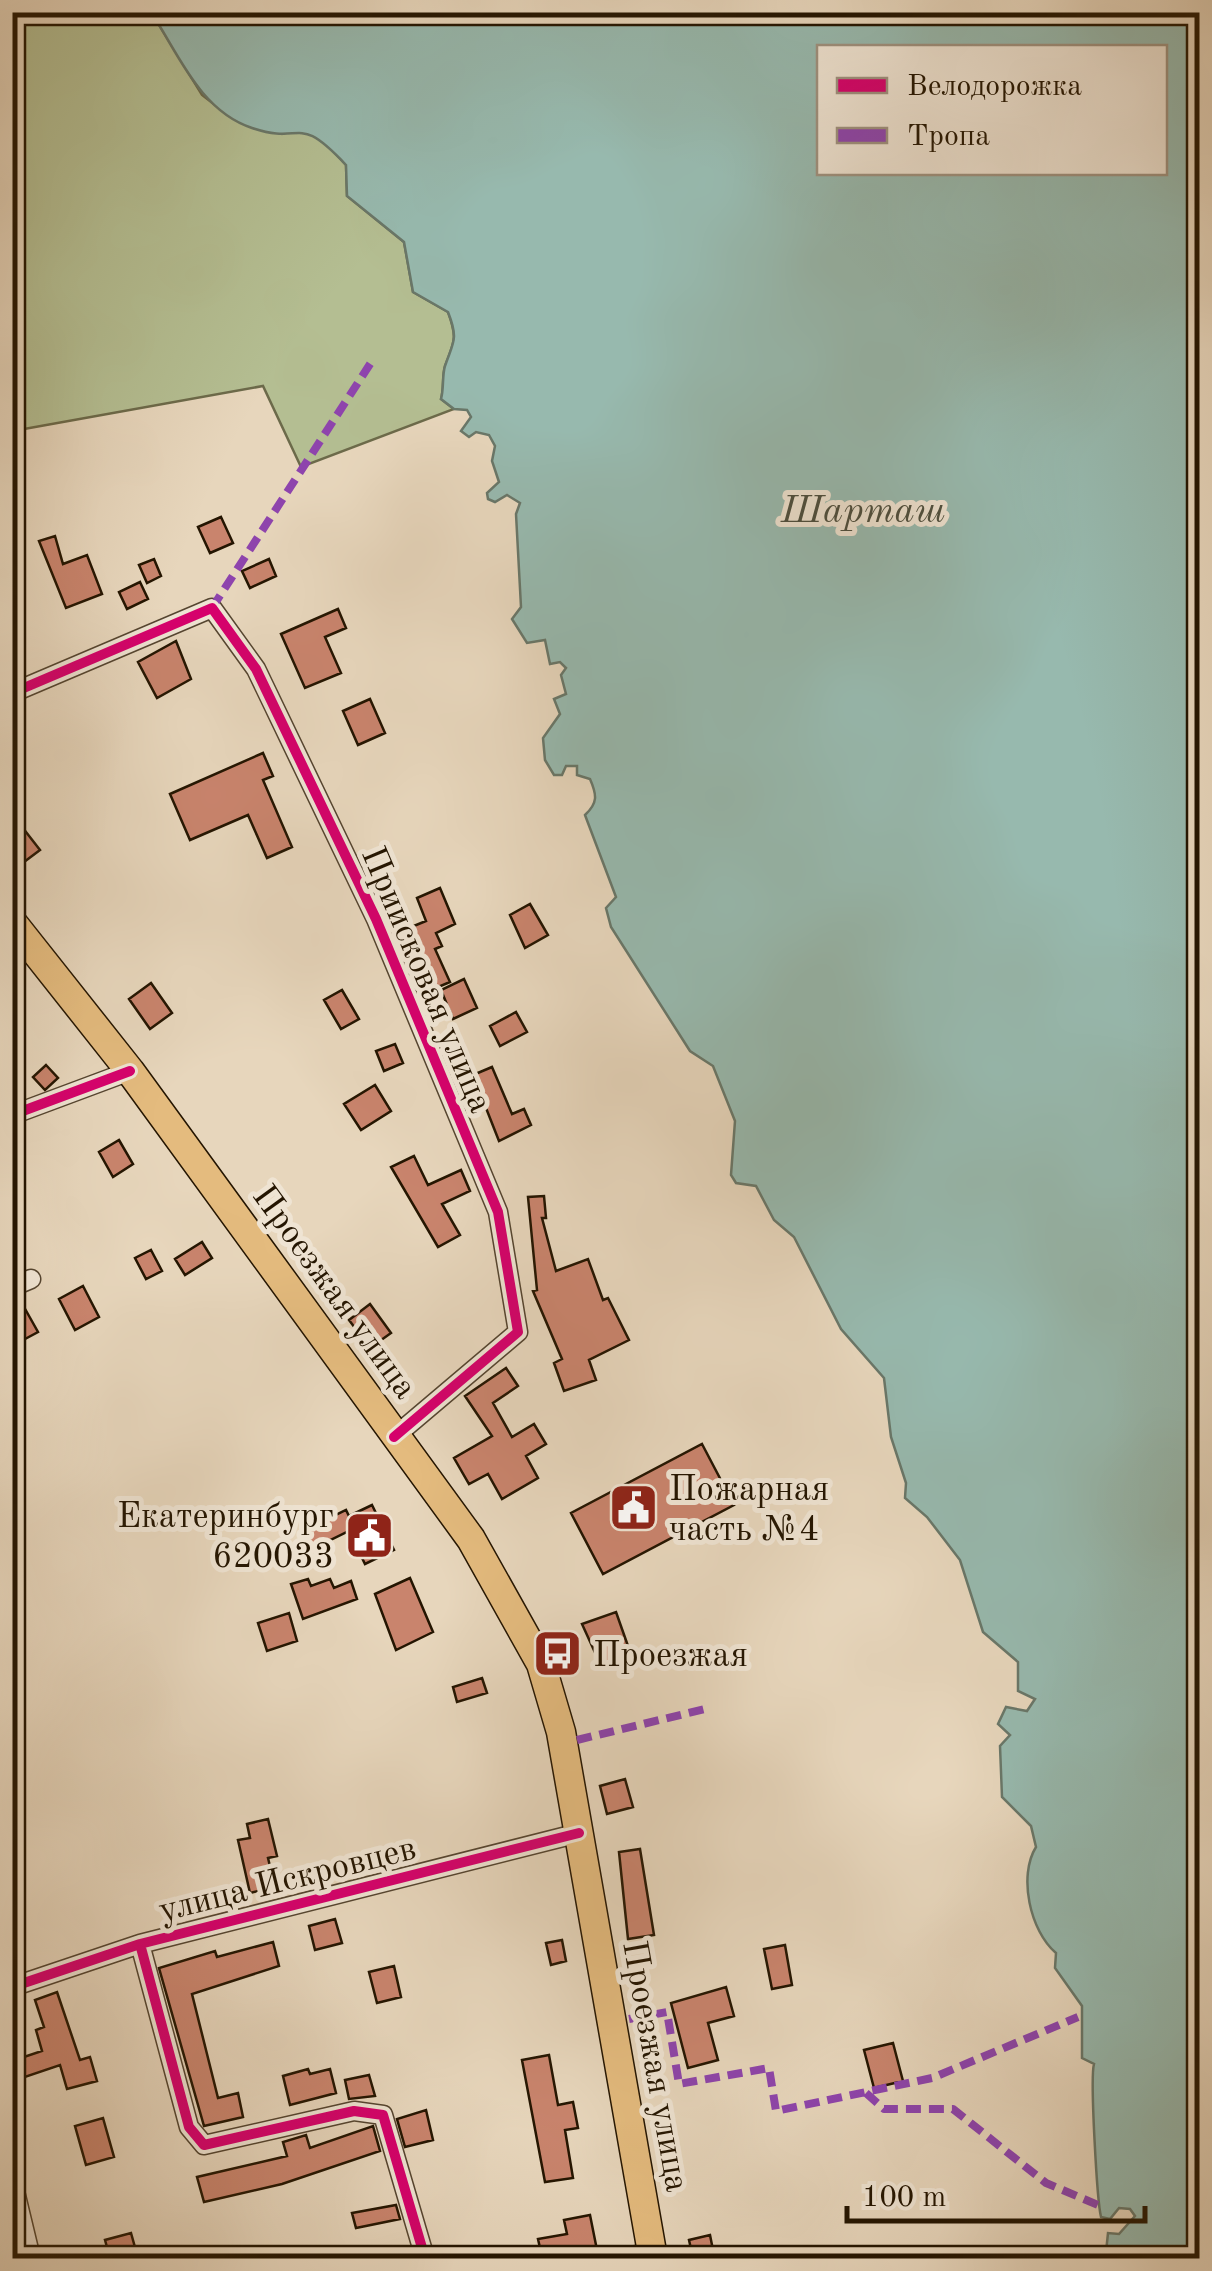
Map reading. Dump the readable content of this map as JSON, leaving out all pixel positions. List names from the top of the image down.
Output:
{
  "streets": {
    "main road": ["Проезжая улица"],
    "street": ["Приисковая улица", "улица Искровцев"]
  },
  "crossings": [
    ["Приисковая улица", "Проезжая улица"],
    ["Проезжая улица", "улица Искровцев"]
  ],
  "water": ["Шарташ"],
  "places": {
    "public building": ["Пожарная часть №4", "Екатеринбург 620033"],
    "bus stop": ["Проезжая"]
  },
  "legend": ["Велодорожка", "Тропа"],
  "scale_bar": "100 m"
}
